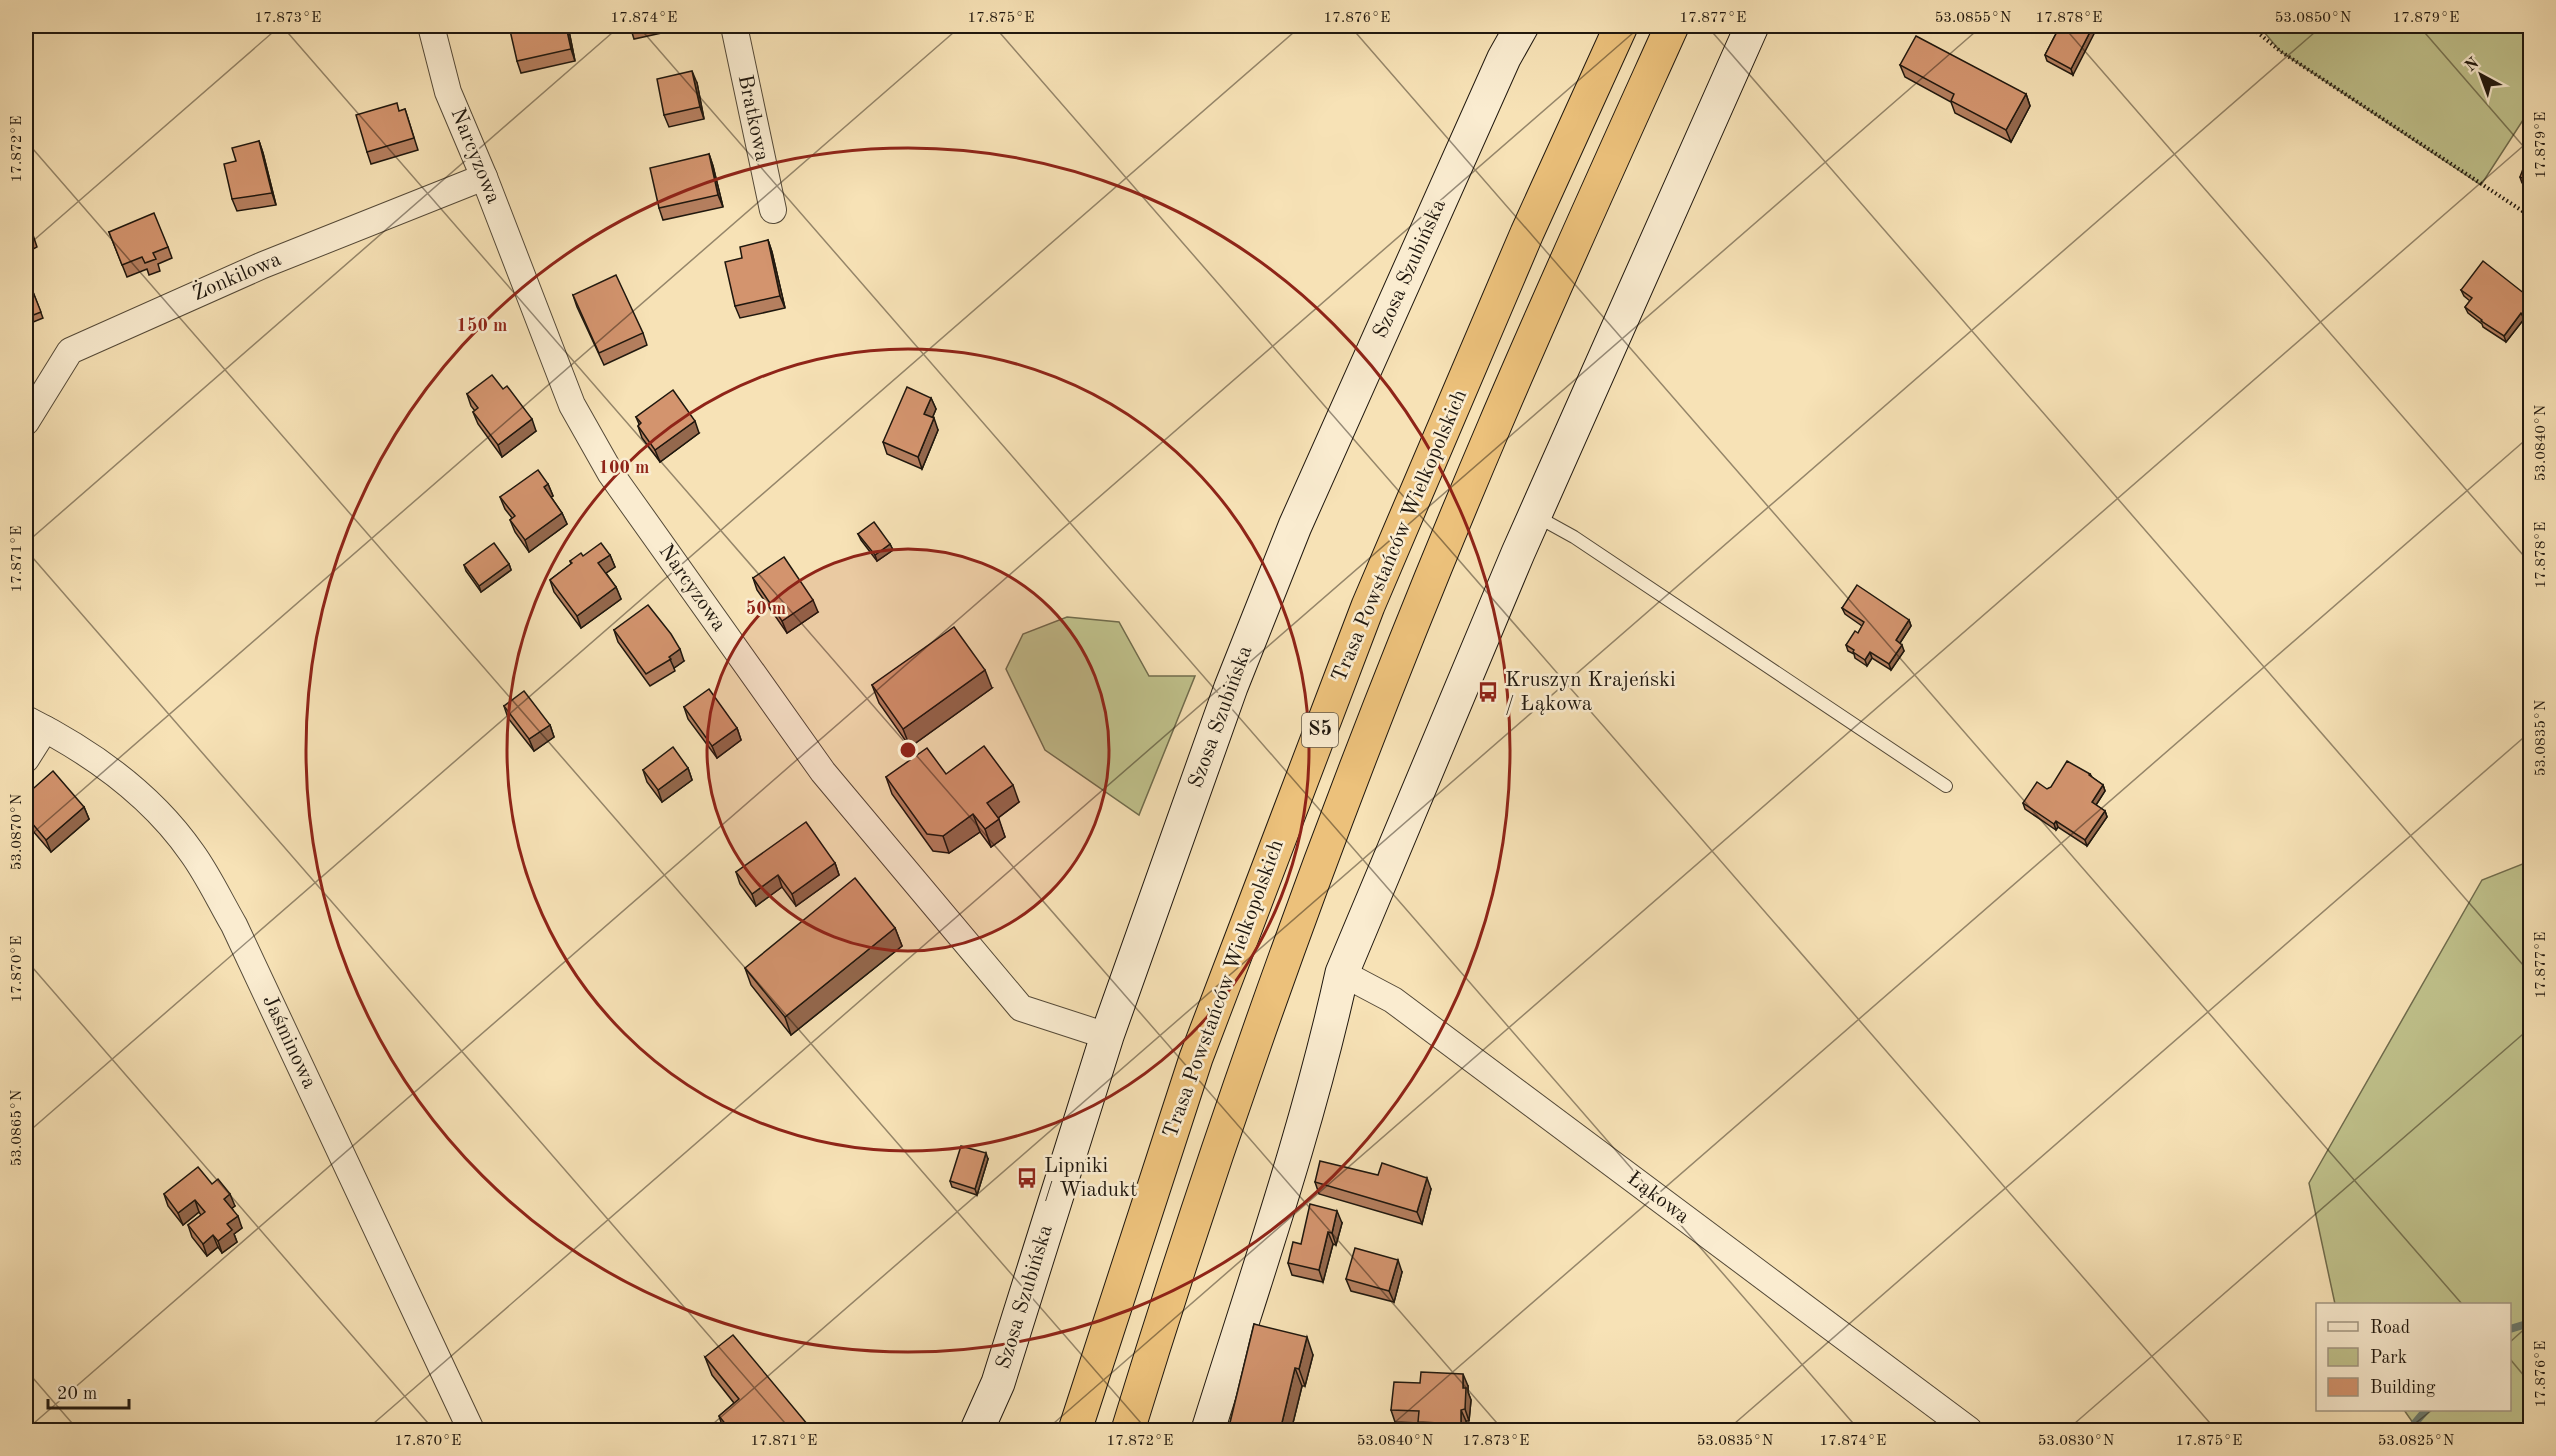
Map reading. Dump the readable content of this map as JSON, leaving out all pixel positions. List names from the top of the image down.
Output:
{
  "streets": {
    "highway": ["Trasa Powstańców Wielkopolskich", "S5"],
    "street": [
      "Bratkowa",
      "Narcyzowa",
      "Szosa Szubińska",
      "Żonkilowa",
      "Jaśminowa",
      "Łąkowa"
    ]
  },
  "crossings": [
    ["Narcyzowa", "Szosa Szubińska"],
    ["Narcyzowa", "Żonkilowa"]
  ],
  "places": {
    "bus stop": ["Kruszyn Krajeński / Łąkowa", "Lipniki / Wiadukt"]
  },
  "legend": ["Road", "Park", "Building"],
  "scale_bar": "20 m",
  "north": "top left",
  "coordinates": [
    "17.873°E",
    "17.874°E",
    "17.875°E",
    "17.876°E",
    "17.877°E",
    "53.0855°N",
    "17.878°E",
    "53.0850°N",
    "17.879°E",
    "17.872°E",
    "53.0840°N",
    "17.871°E",
    "53.0835°N",
    "53.0870°N",
    "17.870°E",
    "53.0865°N",
    "53.0830°N",
    "53.0825°N"
  ],
  "rings": ["150 m", "100 m", "50 m"]
}
